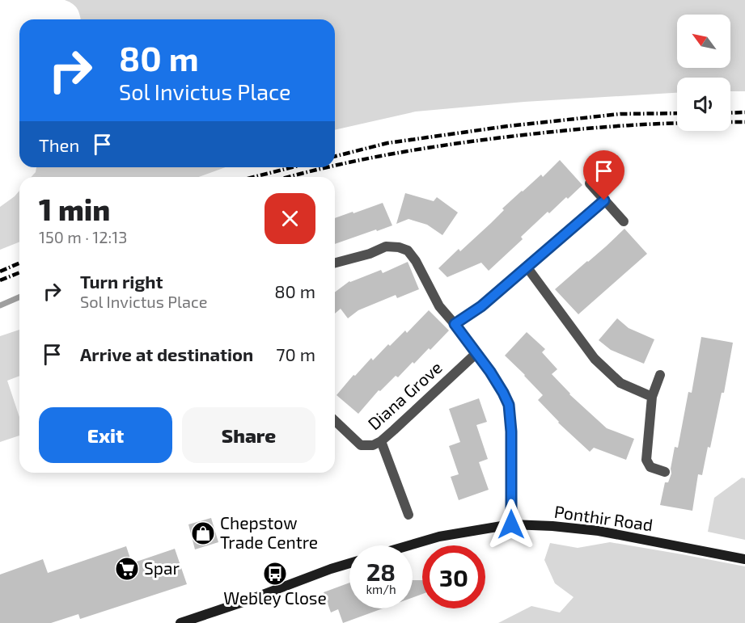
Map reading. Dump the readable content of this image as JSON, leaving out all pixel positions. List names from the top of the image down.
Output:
{
  "streets": {
    "main road": ["Ponthir Road"],
    "street": ["Diana Grove"]
  },
  "places": {
    "shop": ["Chepstow Trade Centre"],
    "supermarket": ["Spar"],
    "bus stop": ["Webley Close"]
  },
  "north": "top left",
  "page": {
    "turn": ["80 m", "Sol Invictus Place"],
    "then": "Then",
    "heading": ["1 min", "150 m · 12:13"],
    "list": [
      {
        "name": "Turn right",
        "note": "Sol Invictus Place",
        "value": "80 m"
      },
      {
        "name": "Arrive at destination",
        "value": "70 m"
      }
    ],
    "buttons": ["Exit", "Share"],
    "speed": "28 km/h",
    "limit": "30"
  }
}
